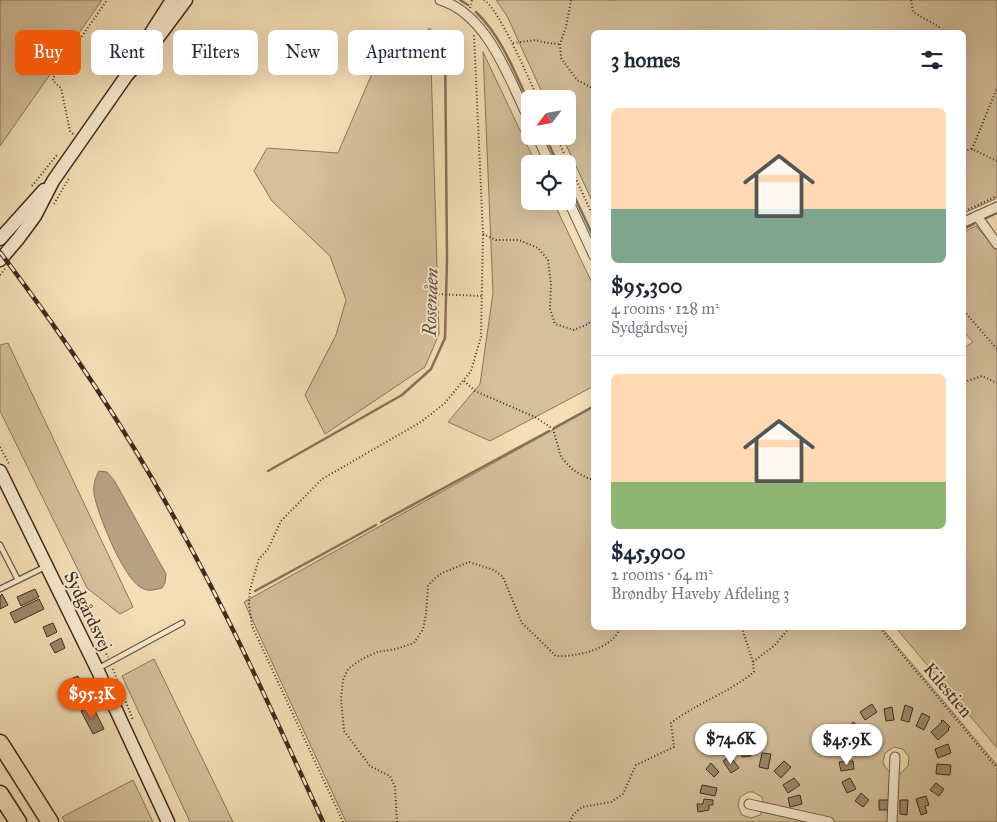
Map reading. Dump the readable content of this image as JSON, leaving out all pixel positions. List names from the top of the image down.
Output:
{
  "streets": {
    "street": ["Sydgårdsvej"],
    "path": ["Kilestien"]
  },
  "water": ["Rosenåen"],
  "north": "bottom left",
  "page": {
    "chip": [
      "Buy",
      "Rent",
      "Filters",
      "New",
      "Apartment"
    ],
    "heading": "3 homes",
    "list": [
      {
        "name": "$95,300",
        "note": "4 rooms · 128 m² · Sydgårdsvej"
      },
      {
        "name": "$45,900",
        "note": "2 rooms · 64 m² · Brøndby Haveby Afdeling 3"
      }
    ],
    "price": ["$95.3K", "$74.6K", "$45.9K"]
  }
}
